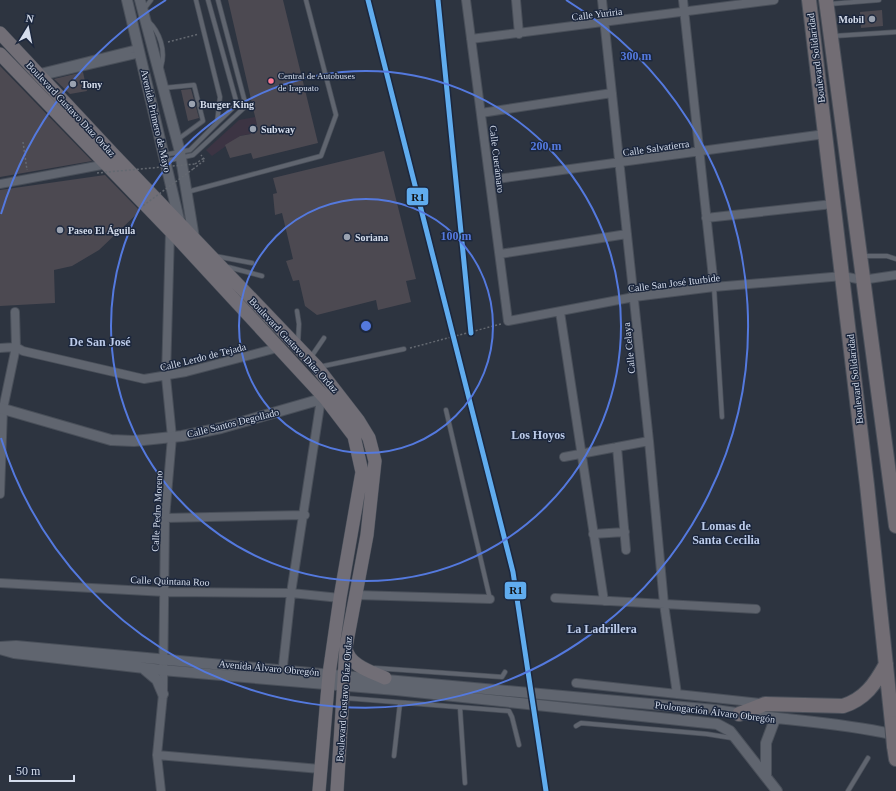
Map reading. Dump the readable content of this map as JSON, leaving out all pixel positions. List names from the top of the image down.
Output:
{
  "streets": {
    "highway": ["Boulevard Solidaridad"],
    "main road": ["Boulevard Gustavo Díaz Ordaz"],
    "street": [
      "Calle Yuriria",
      "Avenida Primero de Mayo",
      "Calle Salvatierra",
      "Calle Cuerámaro",
      "Calle San José Iturbide",
      "Calle Celaya",
      "Calle Lerdo de Tejada",
      "Calle Santos Degollado",
      "Calle Pedro Moreno",
      "Calle Quintana Roo",
      "Avenida Álvaro Obregón",
      "Prolongación Álvaro Obregón"
    ]
  },
  "crossings": [
    ["Calle Yuriria", "Calle Cuerámaro"],
    ["Calle Yuriria", "Calle Celaya"],
    ["Boulevard Solidaridad", "Calle Salvatierra"],
    ["Boulevard Solidaridad", "Calle San José Iturbide"],
    ["Boulevard Solidaridad", "Prolongación Álvaro Obregón"],
    ["Boulevard Gustavo Díaz Ordaz", "Avenida Primero de Mayo"],
    ["Boulevard Gustavo Díaz Ordaz", "Calle Lerdo de Tejada"],
    ["Boulevard Gustavo Díaz Ordaz", "Calle Santos Degollado"],
    ["Boulevard Gustavo Díaz Ordaz", "Calle Pedro Moreno"],
    ["Boulevard Gustavo Díaz Ordaz", "Calle Quintana Roo"],
    ["Boulevard Gustavo Díaz Ordaz", "Avenida Álvaro Obregón"],
    ["Avenida Primero de Mayo", "Calle Pedro Moreno"],
    ["Calle Salvatierra", "Calle Cuerámaro"],
    ["Calle Salvatierra", "Calle Celaya"],
    ["Calle Cuerámaro", "Calle San José Iturbide"],
    ["Calle San José Iturbide", "Calle Celaya"],
    ["Calle Lerdo de Tejada", "Calle Pedro Moreno"],
    ["Calle Santos Degollado", "Calle Pedro Moreno"],
    ["Calle Pedro Moreno", "Calle Quintana Roo"],
    ["Calle Pedro Moreno", "Avenida Álvaro Obregón"],
    ["Avenida Álvaro Obregón", "Prolongación Álvaro Obregón"]
  ],
  "districts": [
    "De San José",
    "Los Hoyos",
    "Lomas de Santa Cecilia",
    "La Ladrillera"
  ],
  "places": [
    "Mobil",
    "Central de Autobuses de Irapuato",
    "Tony",
    "Burger King",
    "Subway",
    "Paseo El Águila",
    "Soriana"
  ],
  "lines": ["transit line R1"],
  "scale_bar": "50 m",
  "north": "top",
  "rings": ["300 m", "200 m", "100 m"]
}
